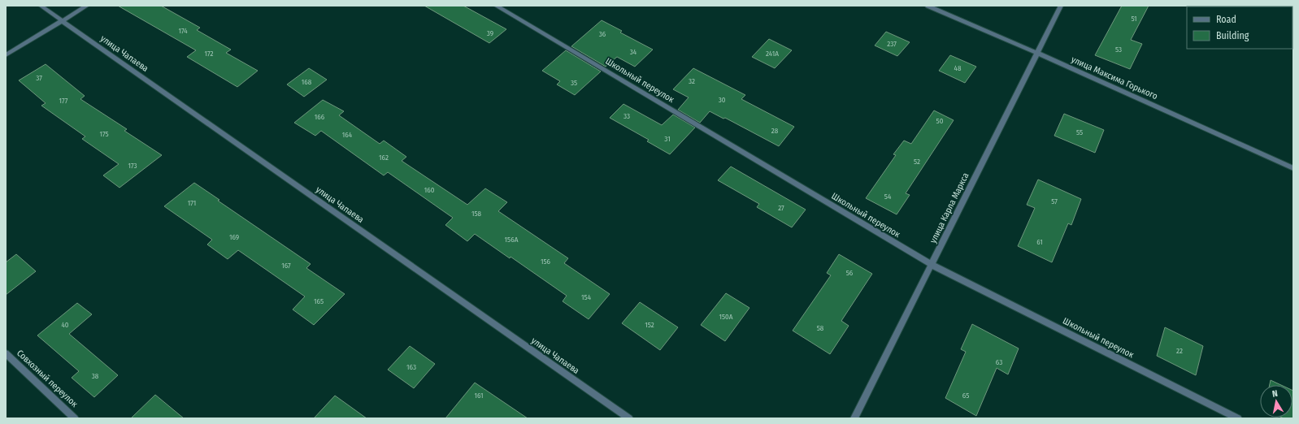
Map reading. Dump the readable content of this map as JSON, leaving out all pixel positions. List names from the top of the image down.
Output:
{
  "streets": {
    "street": [
      "улица Чапаева",
      "улица Максима Горького",
      "Школьный переулок",
      "улица Карла Маркса",
      "Совхозный переулок"
    ]
  },
  "crossings": [
    ["улица Максима Горького", "улица Карла Маркса"],
    ["Школьный переулок", "улица Карла Маркса"]
  ],
  "house_numbers": [
    "51",
    "174",
    "39",
    "36",
    "237",
    "53",
    "34",
    "172",
    "241А",
    "48",
    "37",
    "32",
    "168",
    "35",
    "30",
    "177",
    "33",
    "166",
    "50",
    "28",
    "55",
    "175",
    "164",
    "31",
    "162",
    "52",
    "173",
    "160",
    "54",
    "57",
    "171",
    "27",
    "158",
    "169",
    "156А",
    "61",
    "156",
    "167",
    "56",
    "154",
    "165",
    "150А",
    "40",
    "152",
    "58",
    "22",
    "63",
    "163",
    "38",
    "161",
    "65"
  ],
  "legend": ["Road", "Building"],
  "north": "top"
}
